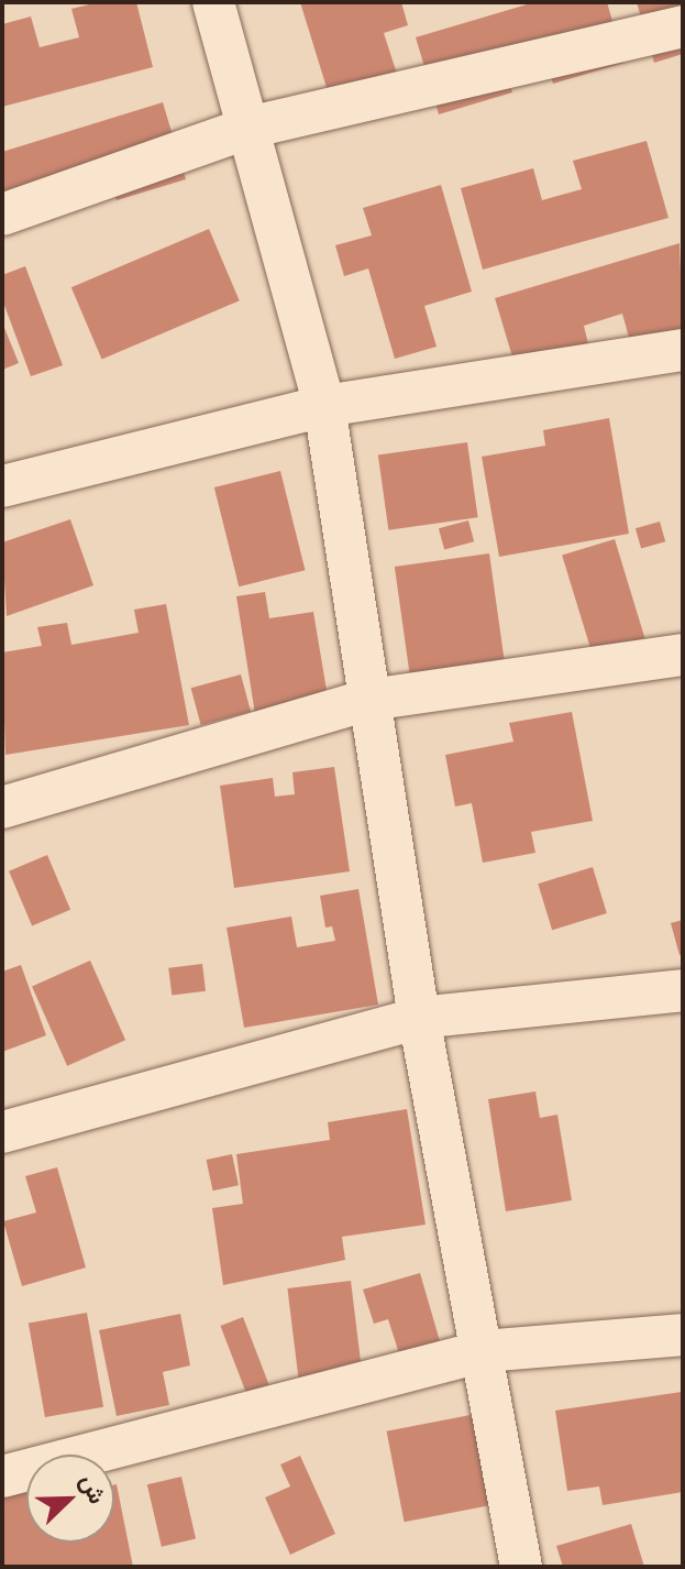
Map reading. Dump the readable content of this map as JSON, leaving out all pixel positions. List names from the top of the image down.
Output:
{
  "north": "top right"
}
